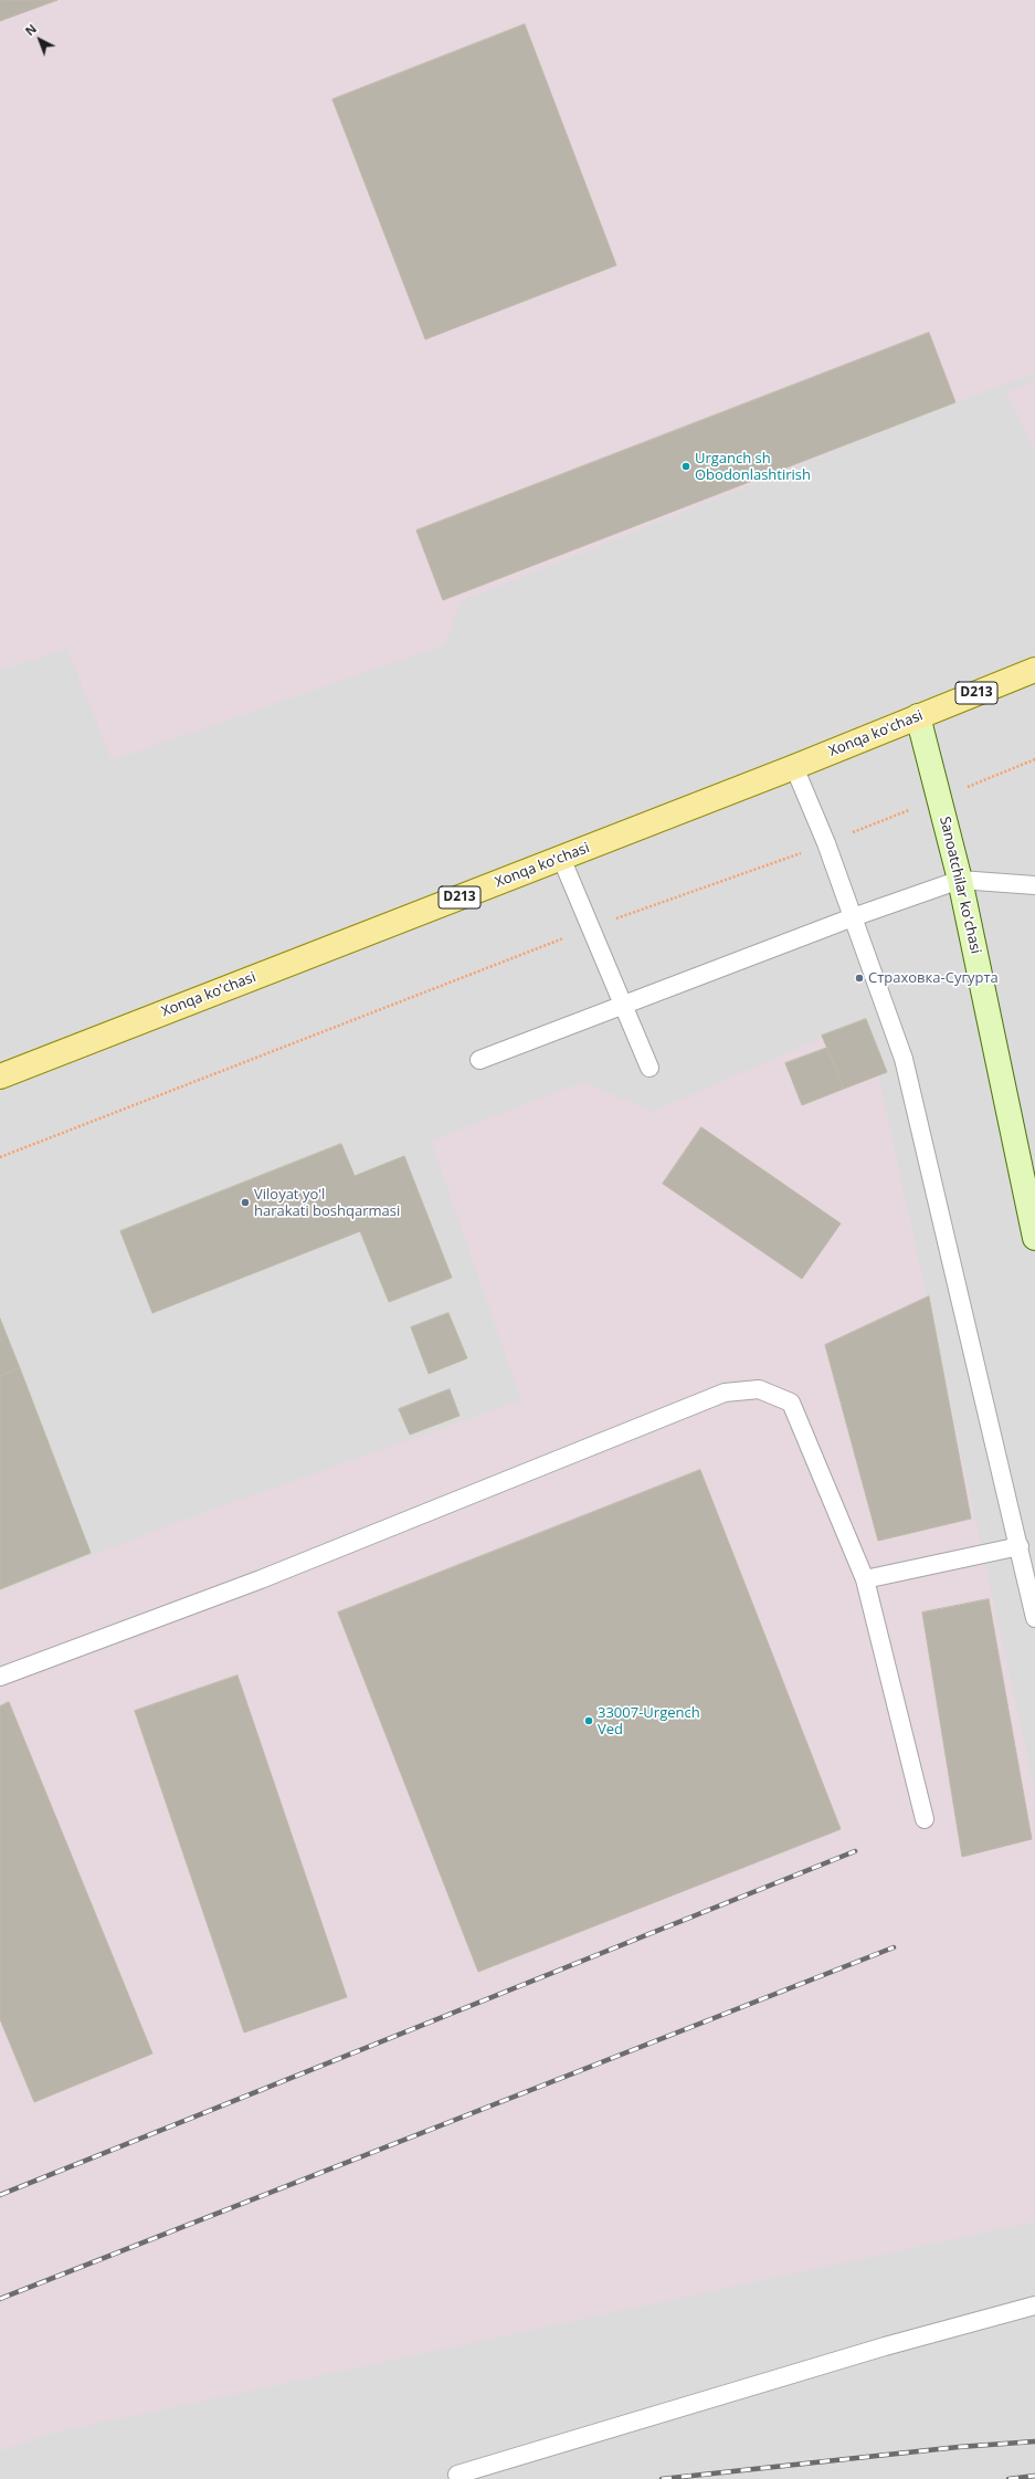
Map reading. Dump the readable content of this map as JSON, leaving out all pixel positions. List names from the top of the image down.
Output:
{
  "streets": {
    "main road": ["D213", "Xonqa ko'chasi", "Sanoatchilar ko'chasi"]
  },
  "crossings": [
    ["Xonqa ko'chasi", "Sanoatchilar ko'chasi"]
  ],
  "places": [
    "Urganch sh Obodonlashtirish",
    "Страховка-Сугурта",
    "Viloyat yo'l harakati boshqarmasi",
    "33007-Urgench Ved"
  ],
  "north": "top left"
}
